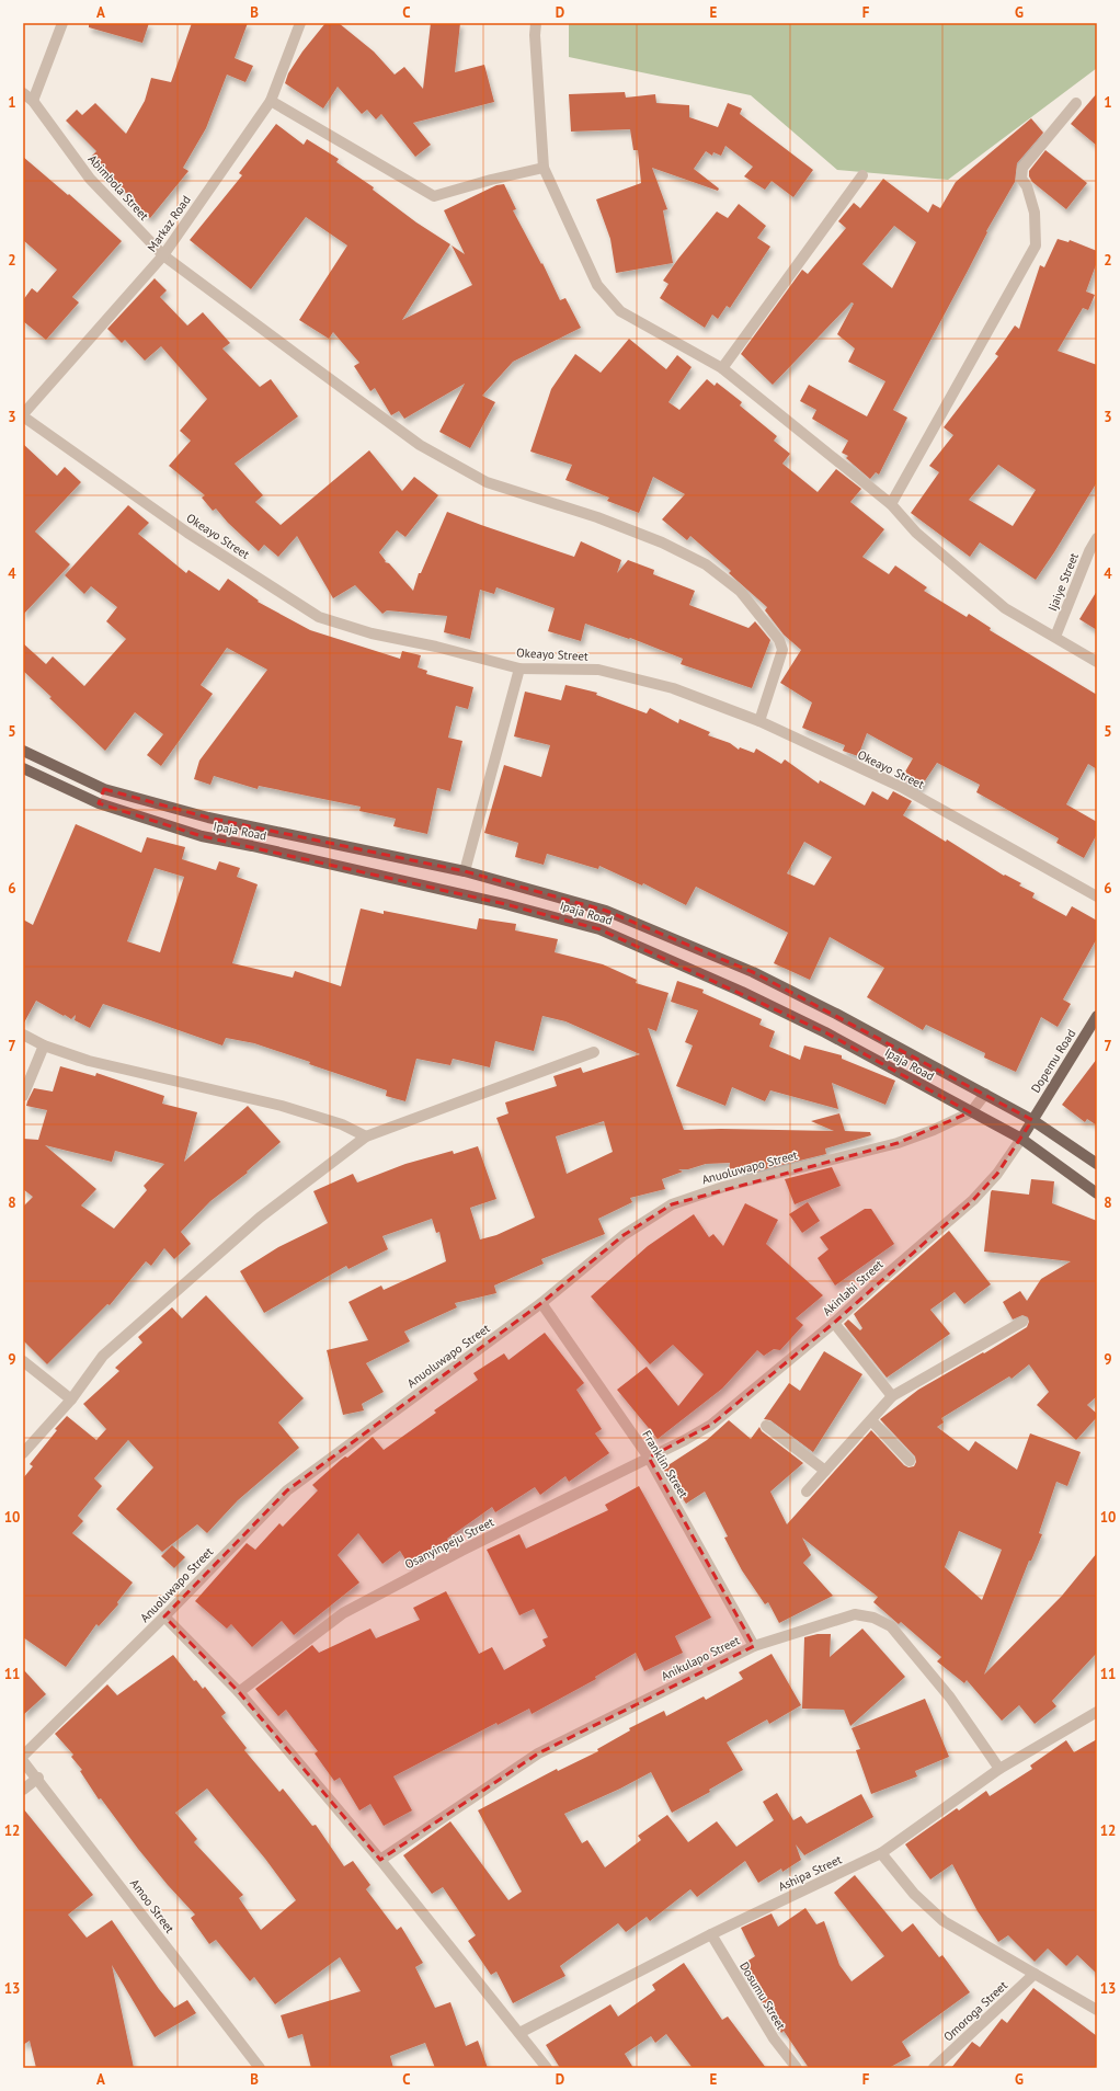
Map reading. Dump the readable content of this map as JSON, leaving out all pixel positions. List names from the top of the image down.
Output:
{
  "streets": {
    "main road": ["Ipaja Road", "Dopemu Road"],
    "street": [
      "Abimbola Street",
      "Markaz Road",
      "Okeayo Street",
      "Ijaiye Street",
      "Anuoluwapo Street",
      "Akinlabi Street",
      "Franklin Street",
      "Osanyinpeju Street",
      "Anikulapo Street",
      "Ashipa Street",
      "Amoo Street",
      "Dosumu Street",
      "Omoroga Street"
    ]
  },
  "crossings": [
    ["Abimbola Street", "Markaz Road"],
    ["Abimbola Street", "Okeayo Street"],
    ["Markaz Road", "Okeayo Street"],
    ["Ipaja Road", "Dopemu Road"],
    ["Ipaja Road", "Anuoluwapo Street"],
    ["Ipaja Road", "Akinlabi Street"],
    ["Dopemu Road", "Akinlabi Street"],
    ["Anuoluwapo Street", "Franklin Street"],
    ["Akinlabi Street", "Osanyinpeju Street"],
    ["Franklin Street", "Osanyinpeju Street"],
    ["Franklin Street", "Anikulapo Street"],
    ["Anikulapo Street", "Ashipa Street"],
    ["Ashipa Street", "Dosumu Street"]
  ],
  "grid": {
    "columns": [
      "A",
      "B",
      "C",
      "D",
      "E",
      "F",
      "G"
    ],
    "rows": [
      "1",
      "2",
      "3",
      "4",
      "5",
      "6",
      "7",
      "8",
      "9",
      "10",
      "11",
      "12",
      "13"
    ]
  }
}
